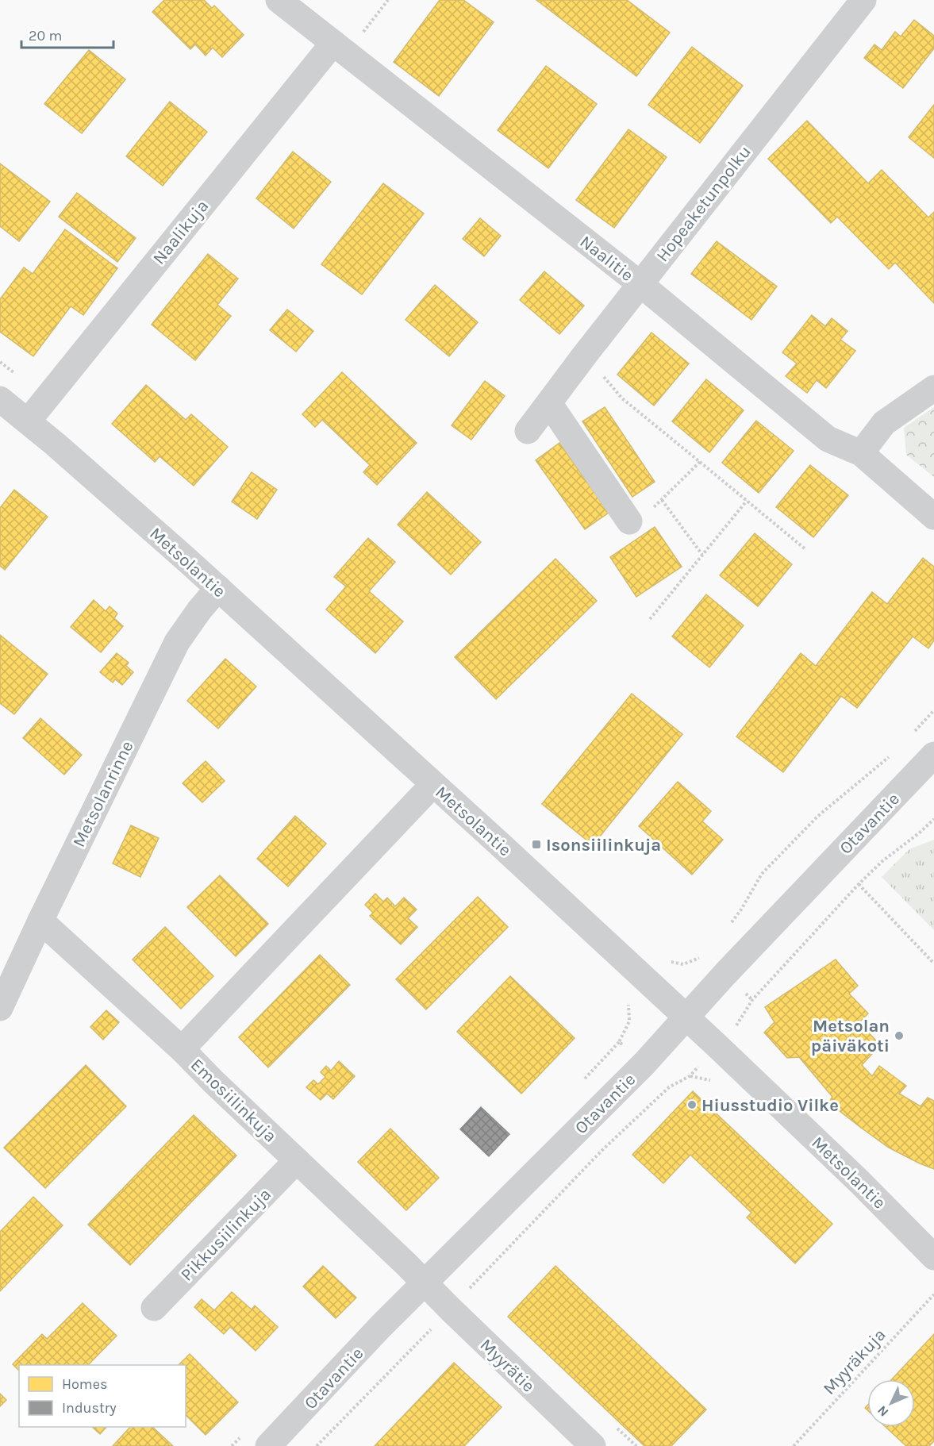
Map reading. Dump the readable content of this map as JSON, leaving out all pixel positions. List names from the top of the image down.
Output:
{
  "streets": {
    "street": [
      "Hopeaketunpolku",
      "Naalikuja",
      "Naalitie",
      "Metsolantie",
      "Metsolanrinne",
      "Otavantie",
      "Emosiilinkuja",
      "Pikkusiilinkuja",
      "Myyrätie"
    ],
    "path": ["Myyräkuja"]
  },
  "crossings": [
    ["Hopeaketunpolku", "Naalitie"],
    ["Naalikuja", "Naalitie"],
    ["Naalikuja", "Metsolantie"],
    ["Metsolantie", "Metsolanrinne"],
    ["Metsolantie", "Otavantie"],
    ["Metsolanrinne", "Emosiilinkuja"],
    ["Otavantie", "Emosiilinkuja"],
    ["Otavantie", "Myyrätie"],
    ["Emosiilinkuja", "Pikkusiilinkuja"],
    ["Emosiilinkuja", "Myyrätie"]
  ],
  "places": {
    "transit": ["Isonsiilinkuja"],
    "other": ["Metsolan päiväkoti", "Hiusstudio Vilke"]
  },
  "legend": ["Homes", "Industry"],
  "scale_bar": "20 m",
  "north": "bottom left"
}
